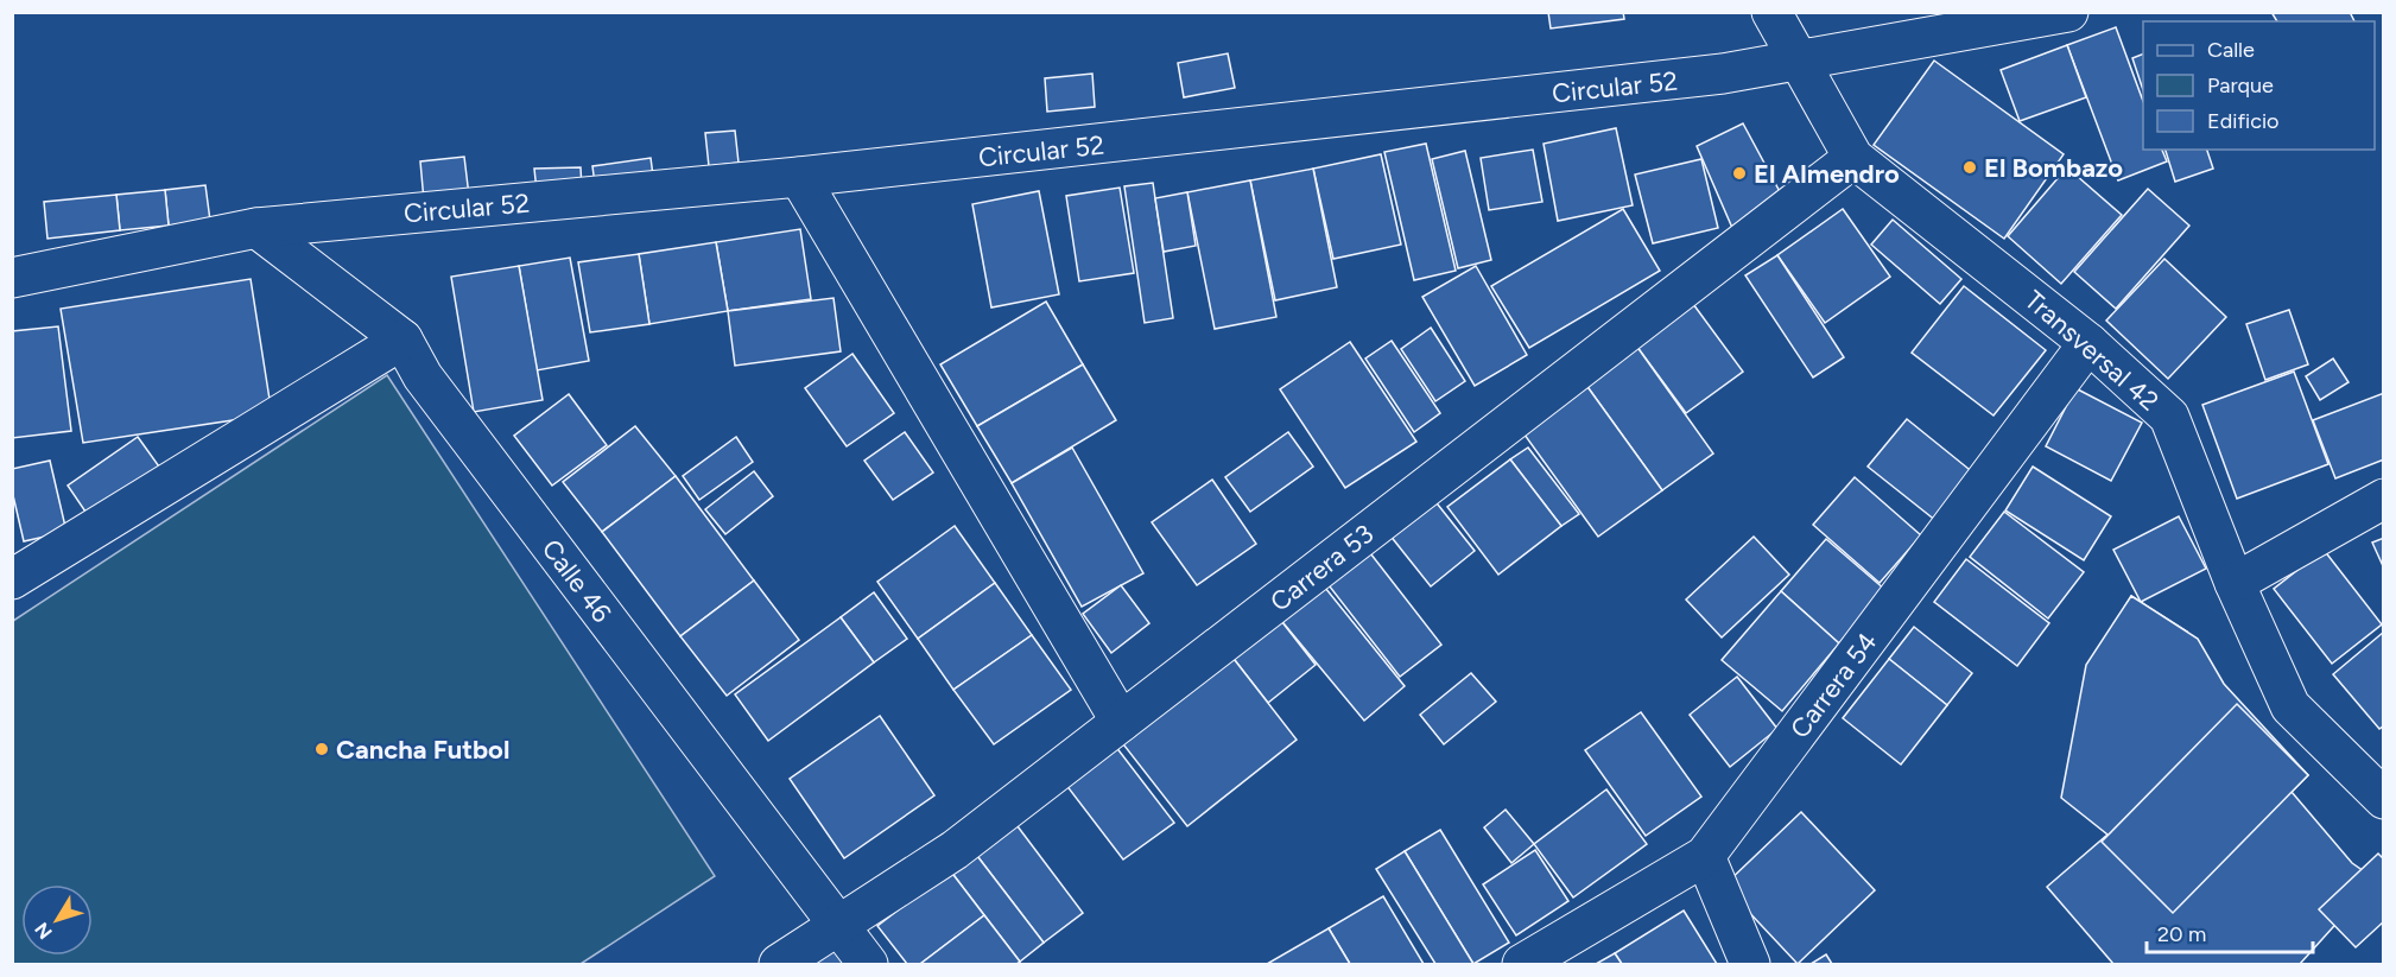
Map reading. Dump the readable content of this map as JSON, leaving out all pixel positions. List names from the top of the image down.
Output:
{
  "streets": {
    "street": [
      "Circular 52",
      "Transversal 42",
      "Carrera 53",
      "Calle 46",
      "Carrera 54"
    ]
  },
  "crossings": [
    ["Circular 52", "Transversal 42"],
    ["Circular 52", "Calle 46"],
    ["Transversal 42", "Carrera 53"],
    ["Transversal 42", "Carrera 54"],
    ["Carrera 53", "Calle 46"]
  ],
  "places": ["El Bombazo", "El Almendro", "Cancha Futbol"],
  "legend": ["Calle", "Parque", "Edificio"],
  "scale_bar": "20 m",
  "north": "bottom left"
}
